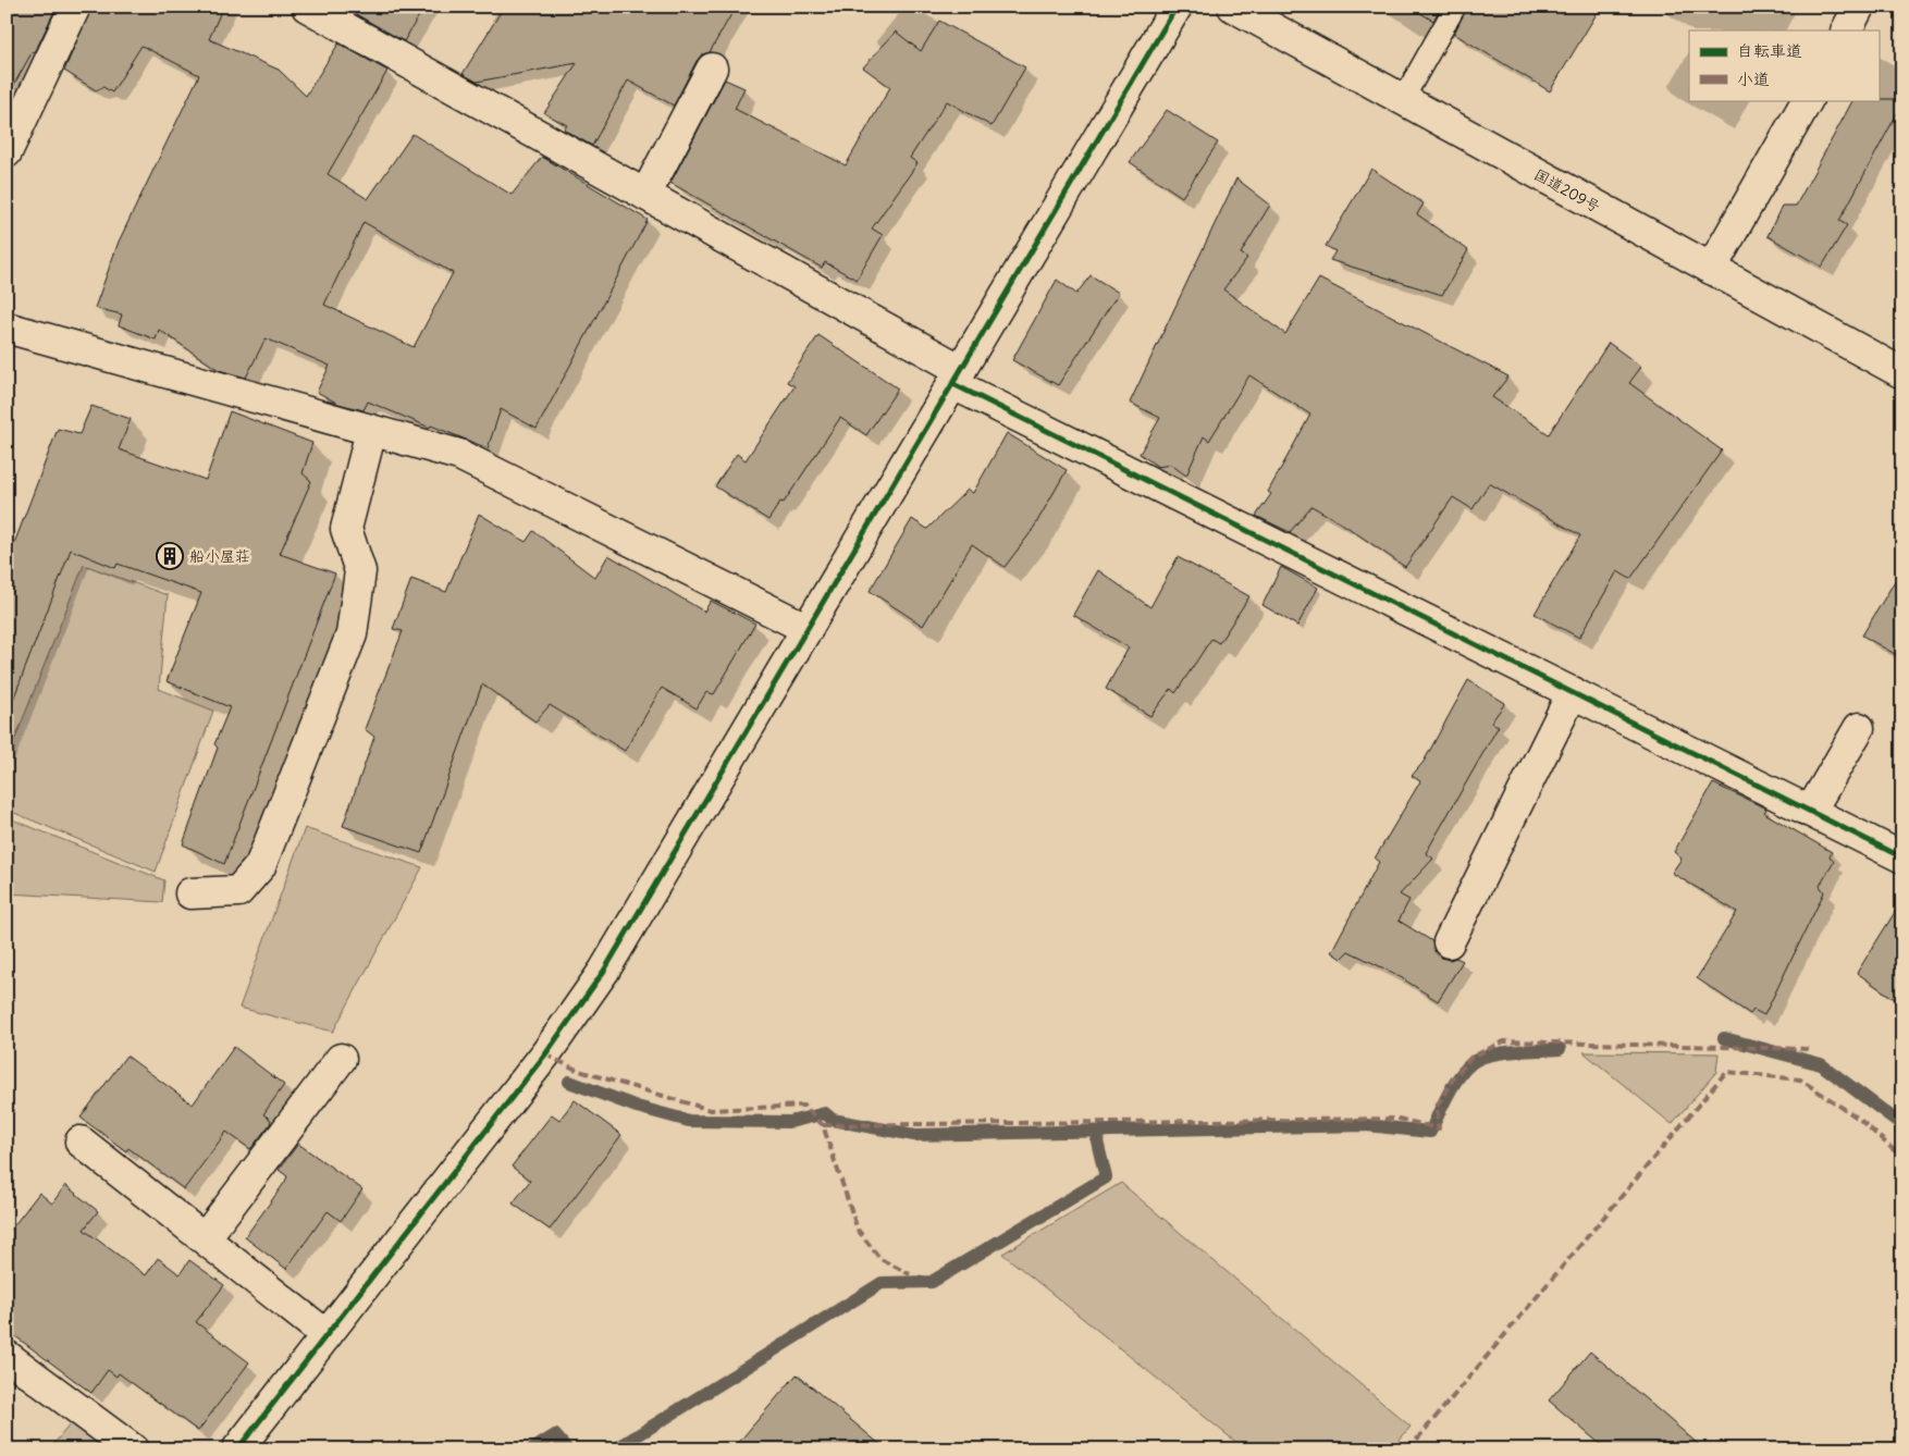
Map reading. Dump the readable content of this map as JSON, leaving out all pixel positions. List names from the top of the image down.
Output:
{
  "streets": {
    "main road": ["国道209号"]
  },
  "places": {
    "building": ["船小屋荘"]
  },
  "legend": ["自転車道", "小道"]
}
